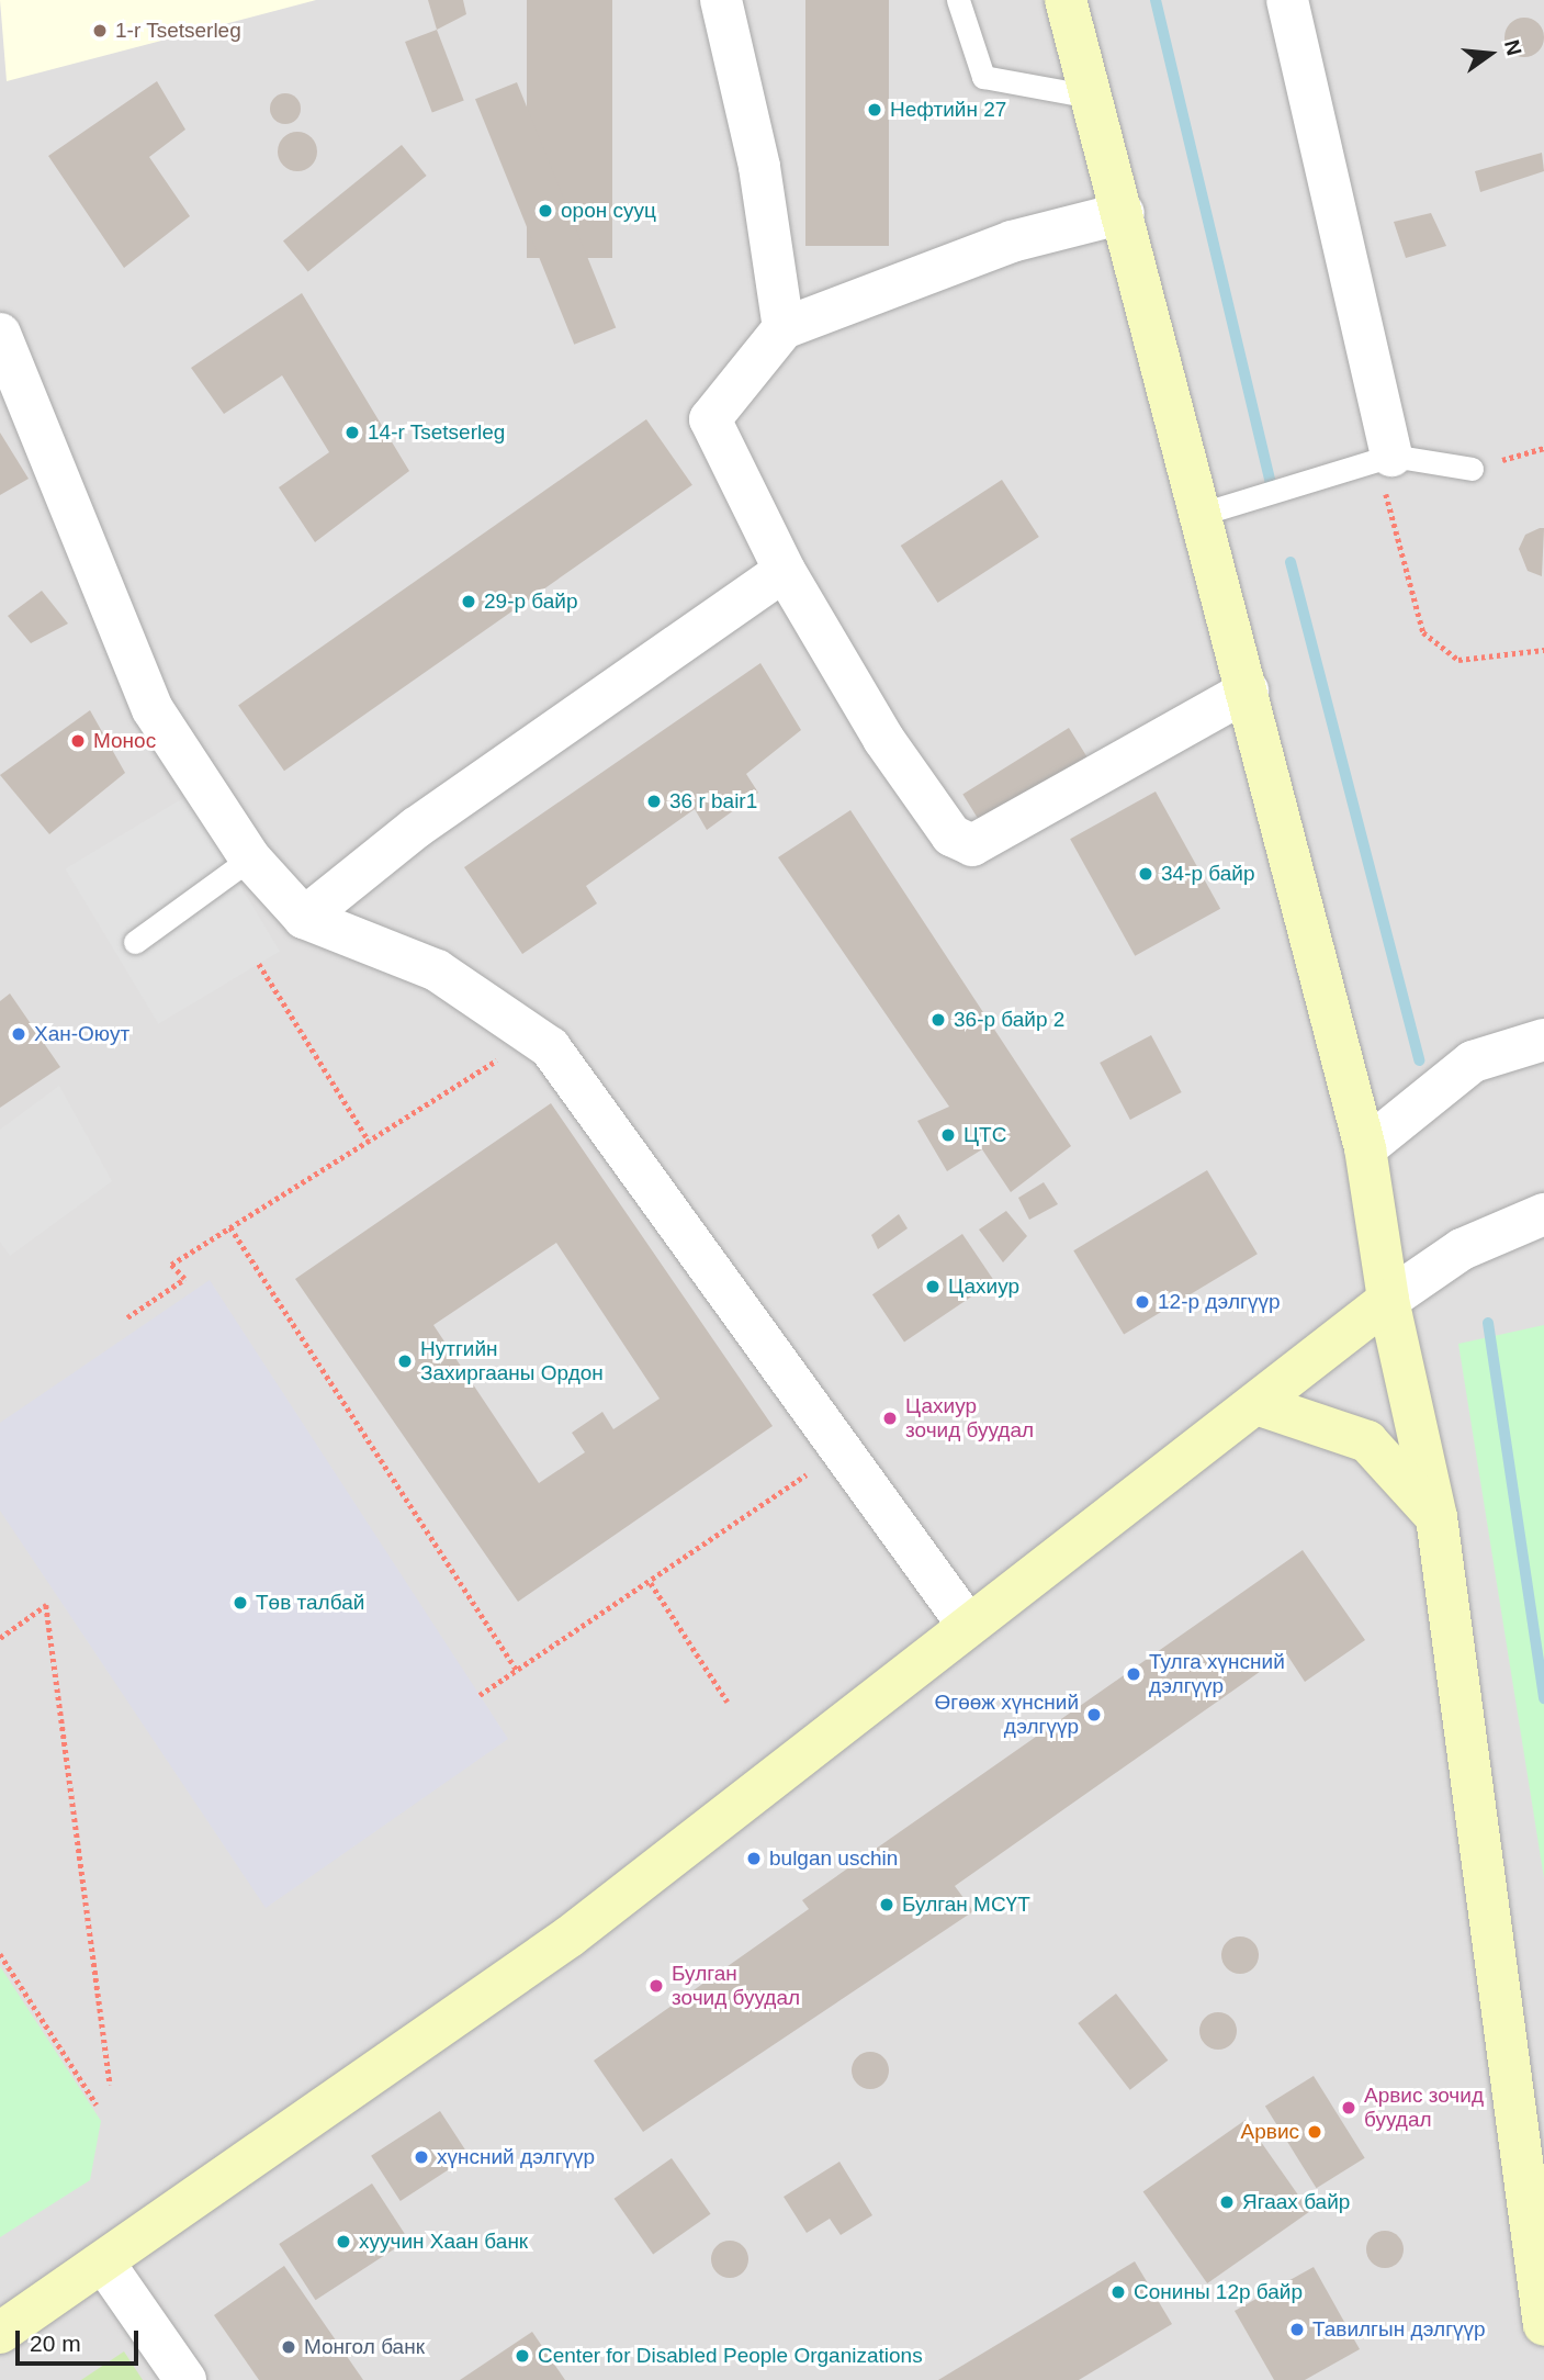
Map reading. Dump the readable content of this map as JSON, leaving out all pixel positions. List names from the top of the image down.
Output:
{
  "places": [
    "1-r Tsetserleg",
    "Нефтийн 27",
    "орон сууц",
    "14-r Tsetserleg",
    "29-р байр",
    "Монос",
    "36 r bair1",
    "34-р байр",
    "36-р байр 2",
    "Хан-Оюут",
    "ЦТС",
    "Цахиур",
    "12-р дэлгүүр",
    "Нутгийн Захиргааны Ордон",
    "Цахиур зочид буудал",
    "Төв талбай",
    "Тулга хүнсний дэлгүүр",
    "Өгөөж хүнсний дэлгүүр",
    "bulgan uschin",
    "Булган МСҮТ",
    "Булган зочид буудал",
    "Арвис зочид буудал",
    "Арвис",
    "хүнсний дэлгүүр",
    "Ягаах байр",
    "хуучин Хаан банк",
    "Сонины 12р байр",
    "Тавилгын дэлгүүр",
    "Монгол банк",
    "Center for Disabled People Organizations"
  ],
  "scale_bar": "20 m",
  "north": "right"
}
